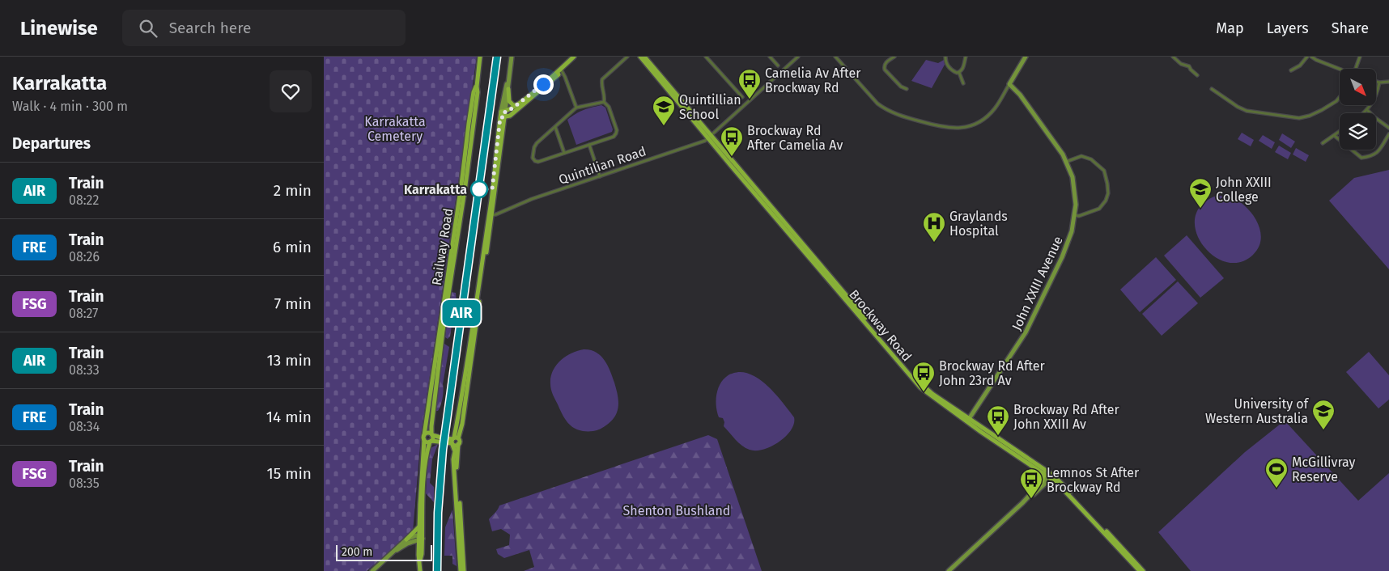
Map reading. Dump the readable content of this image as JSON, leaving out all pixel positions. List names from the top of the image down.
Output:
{
  "streets": {
    "main road": ["Railway Road", "Brockway Road"],
    "street": ["Quintilian Road", "John XXIII Avenue"]
  },
  "crossings": [
    ["Quintilian Road", "Brockway Road"],
    ["John XXIII Avenue", "Brockway Road"]
  ],
  "parks": ["Karrakatta Cemetery", "Shenton Bushland"],
  "places": {
    "bus stop": [
      "Camelia Av After Brockway Rd",
      "Brockway Rd After Camelia Av",
      "Brockway Rd After John 23rd Av",
      "Brockway Rd After John XXIII Av",
      "Lemnos St After Brockway Rd"
    ],
    "school or university": ["Quintillian School", "John XXIII College", "University of Western Australia"],
    "other": ["Karrakatta"],
    "hospital": ["Graylands Hospital"],
    "sports": ["McGillivray Reserve"]
  },
  "scale_bar": "200 m",
  "north": "bottom right",
  "page": {
    "header": "Linewise",
    "search": "Search here",
    "nav": ["Map", "Layers", "Share"],
    "heading": [
      ["Karrakatta", "Walk · 4 min · 300 m"],
      "Departures"
    ],
    "on_map": "AIR",
    "list": [
      {
        "mark": "AIR",
        "name": "Train",
        "note": "08:22",
        "value": "2 min"
      },
      {
        "mark": "FRE",
        "name": "Train",
        "note": "08:26",
        "value": "6 min"
      },
      {
        "mark": "FSG",
        "name": "Train",
        "note": "08:27",
        "value": "7 min"
      },
      {
        "mark": "AIR",
        "name": "Train",
        "note": "08:33",
        "value": "13 min"
      },
      {
        "mark": "FRE",
        "name": "Train",
        "note": "08:34",
        "value": "14 min"
      },
      {
        "mark": "FSG",
        "name": "Train",
        "note": "08:35",
        "value": "15 min"
      }
    ],
    "scale": "200 m"
  }
}
